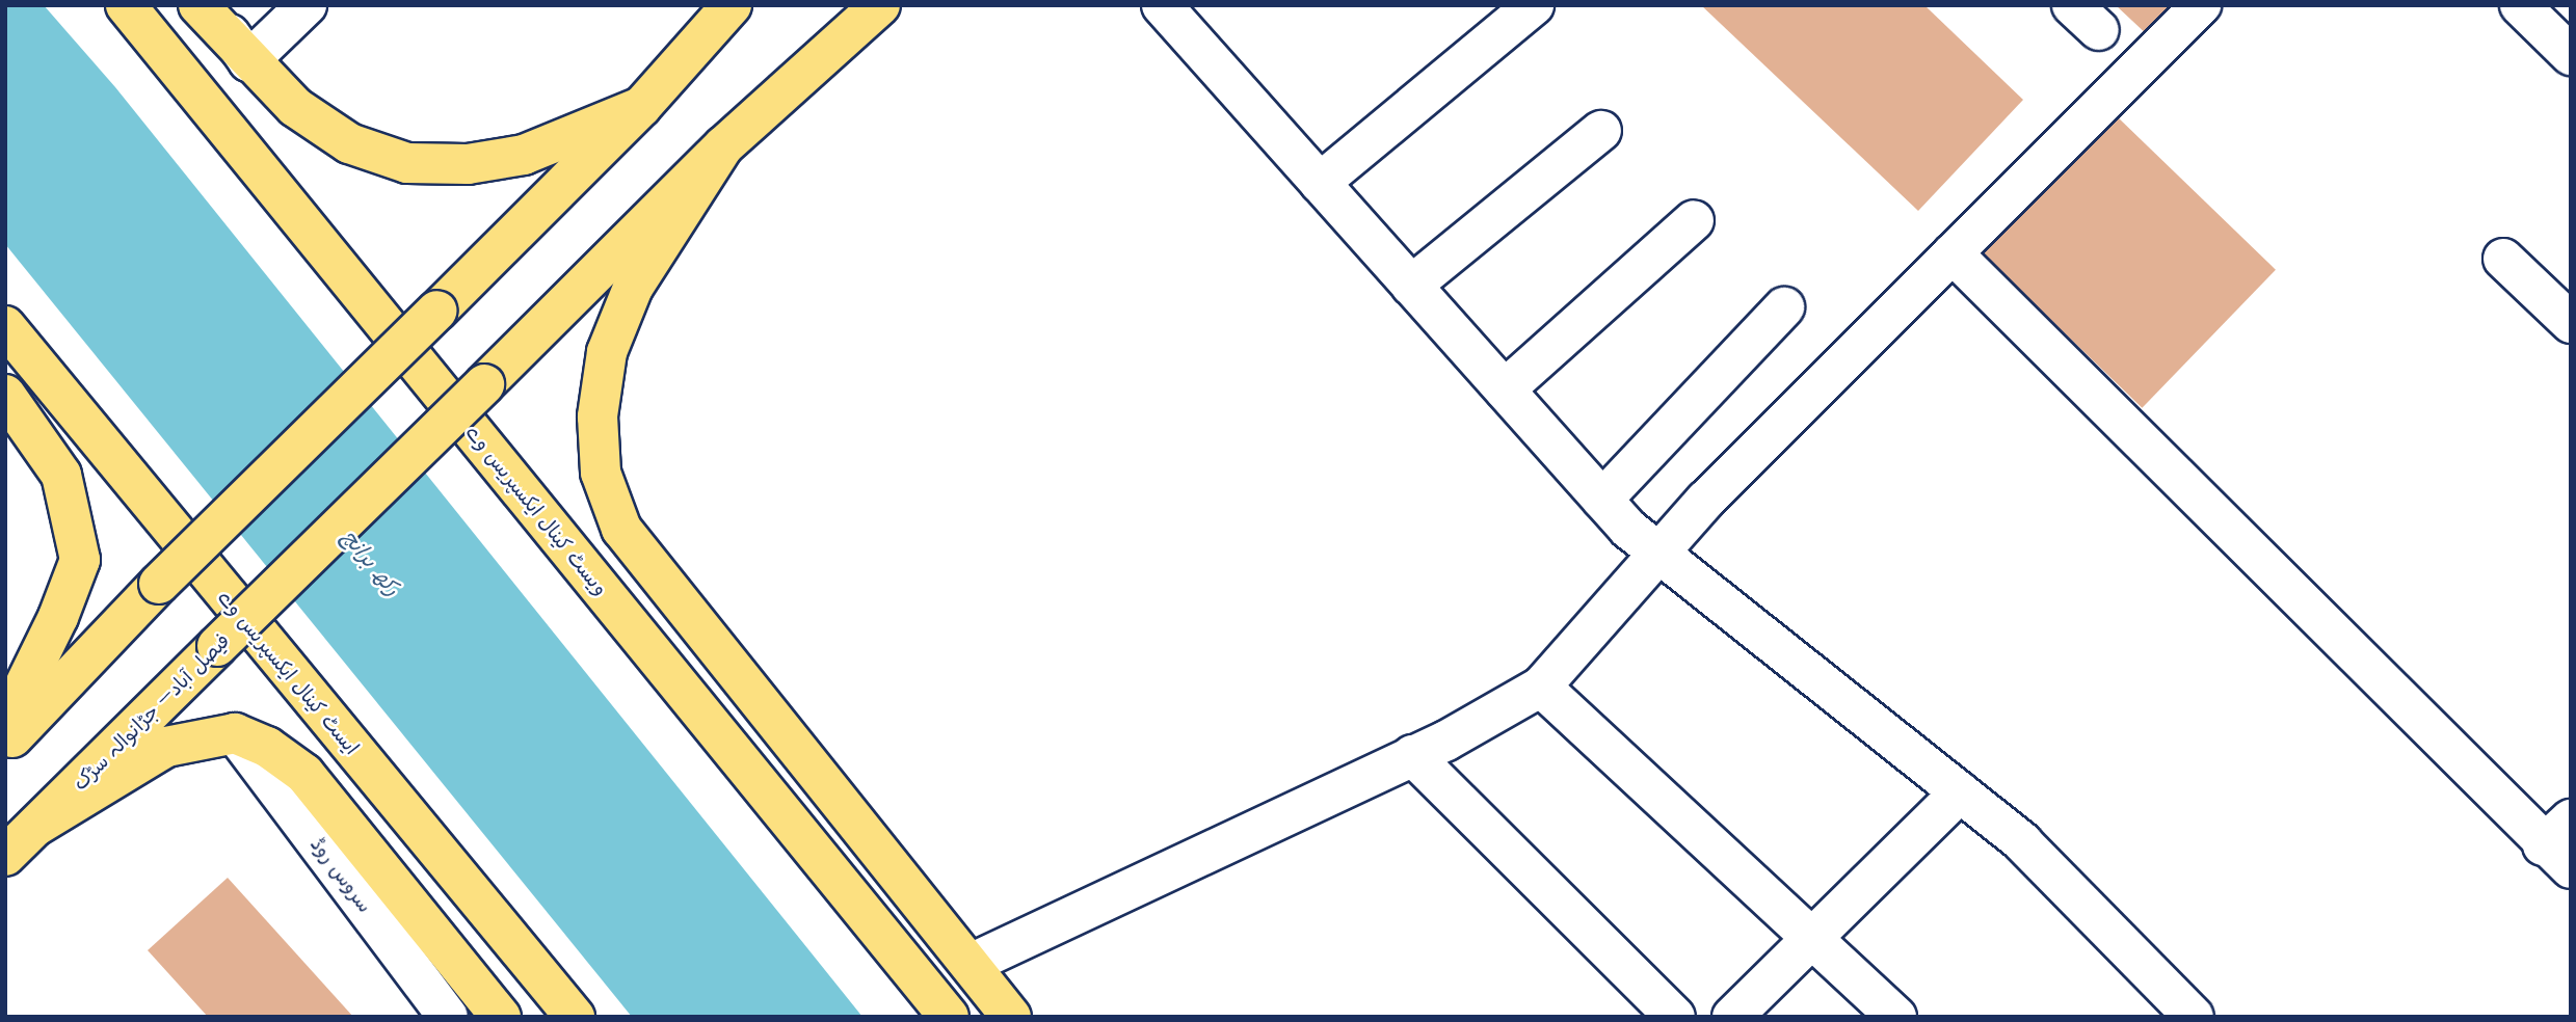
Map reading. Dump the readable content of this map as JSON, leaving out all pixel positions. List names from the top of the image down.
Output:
{
  "streets": {
    "main road": ["ویسٹ کینال ایکسپریس وے", "ایسٹ کینال ایکسپریس وے", "فیصل آباد– جڑانوالہ سڑک"],
    "street": ["سروس روڈ"]
  },
  "water": ["رکھ برانچ"]
}
